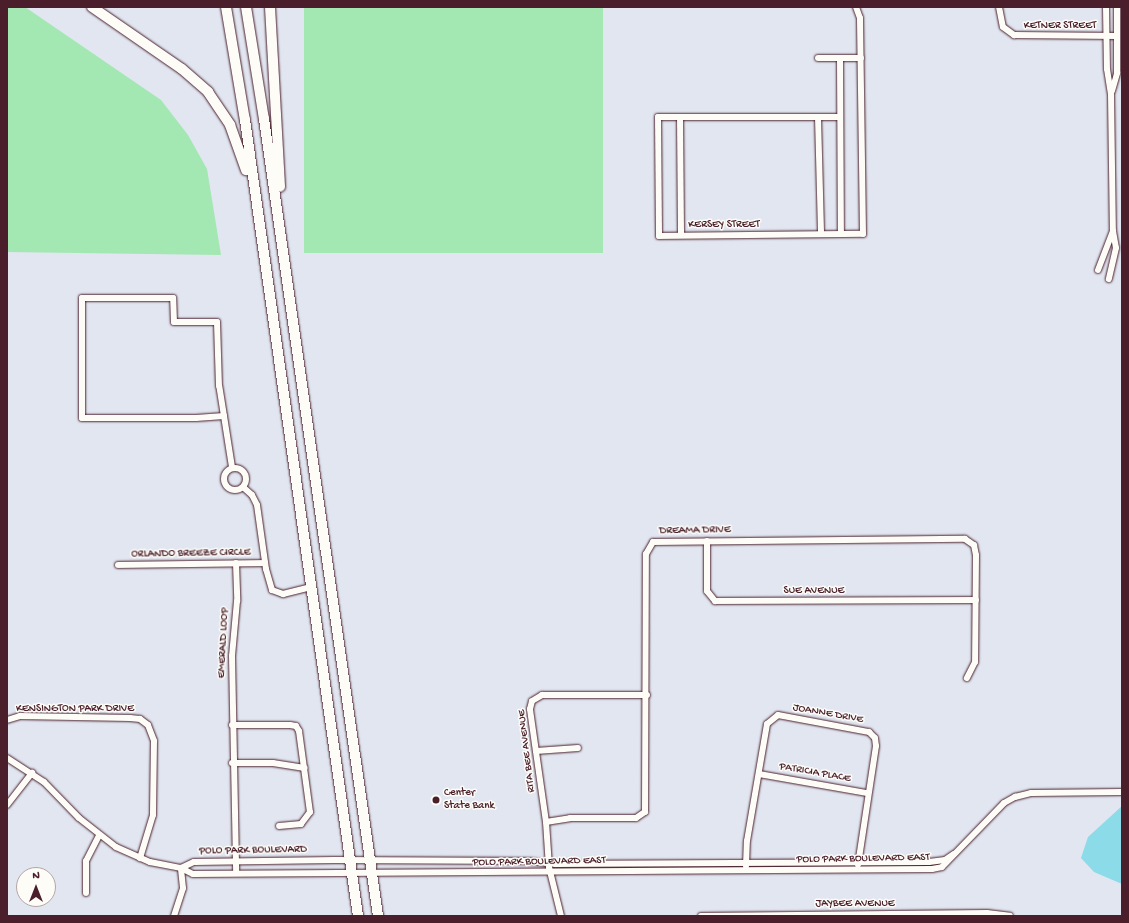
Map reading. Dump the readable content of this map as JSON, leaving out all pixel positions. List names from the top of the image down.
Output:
{
  "streets": {
    "street": [
      "KETNER STREET",
      "KERSEY STREET",
      "DREAMA DRIVE",
      "ORLANDO BREEZE CIRCLE",
      "SUE AVENUE",
      "EMERALD LOOP",
      "KENSINGTON PARK DRIVE",
      "JOANNE DRIVE",
      "RITA BEE AVENUE",
      "PATRICIA PLACE",
      "POLO PARK BOULEVARD",
      "POLO PARK BOULEVARD EAST",
      "JAYBEE AVENUE"
    ]
  },
  "crossings": [
    ["DREAMA DRIVE", "SUE AVENUE"],
    ["DREAMA DRIVE", "RITA BEE AVENUE"],
    ["ORLANDO BREEZE CIRCLE", "EMERALD LOOP"],
    ["EMERALD LOOP", "POLO PARK BOULEVARD"],
    ["EMERALD LOOP", "POLO PARK BOULEVARD EAST"],
    ["JOANNE DRIVE", "PATRICIA PLACE"],
    ["JOANNE DRIVE", "POLO PARK BOULEVARD EAST"],
    ["RITA BEE AVENUE", "POLO PARK BOULEVARD EAST"],
    ["POLO PARK BOULEVARD", "POLO PARK BOULEVARD EAST"]
  ],
  "places": ["Center State Bank"],
  "north": "top"
}
